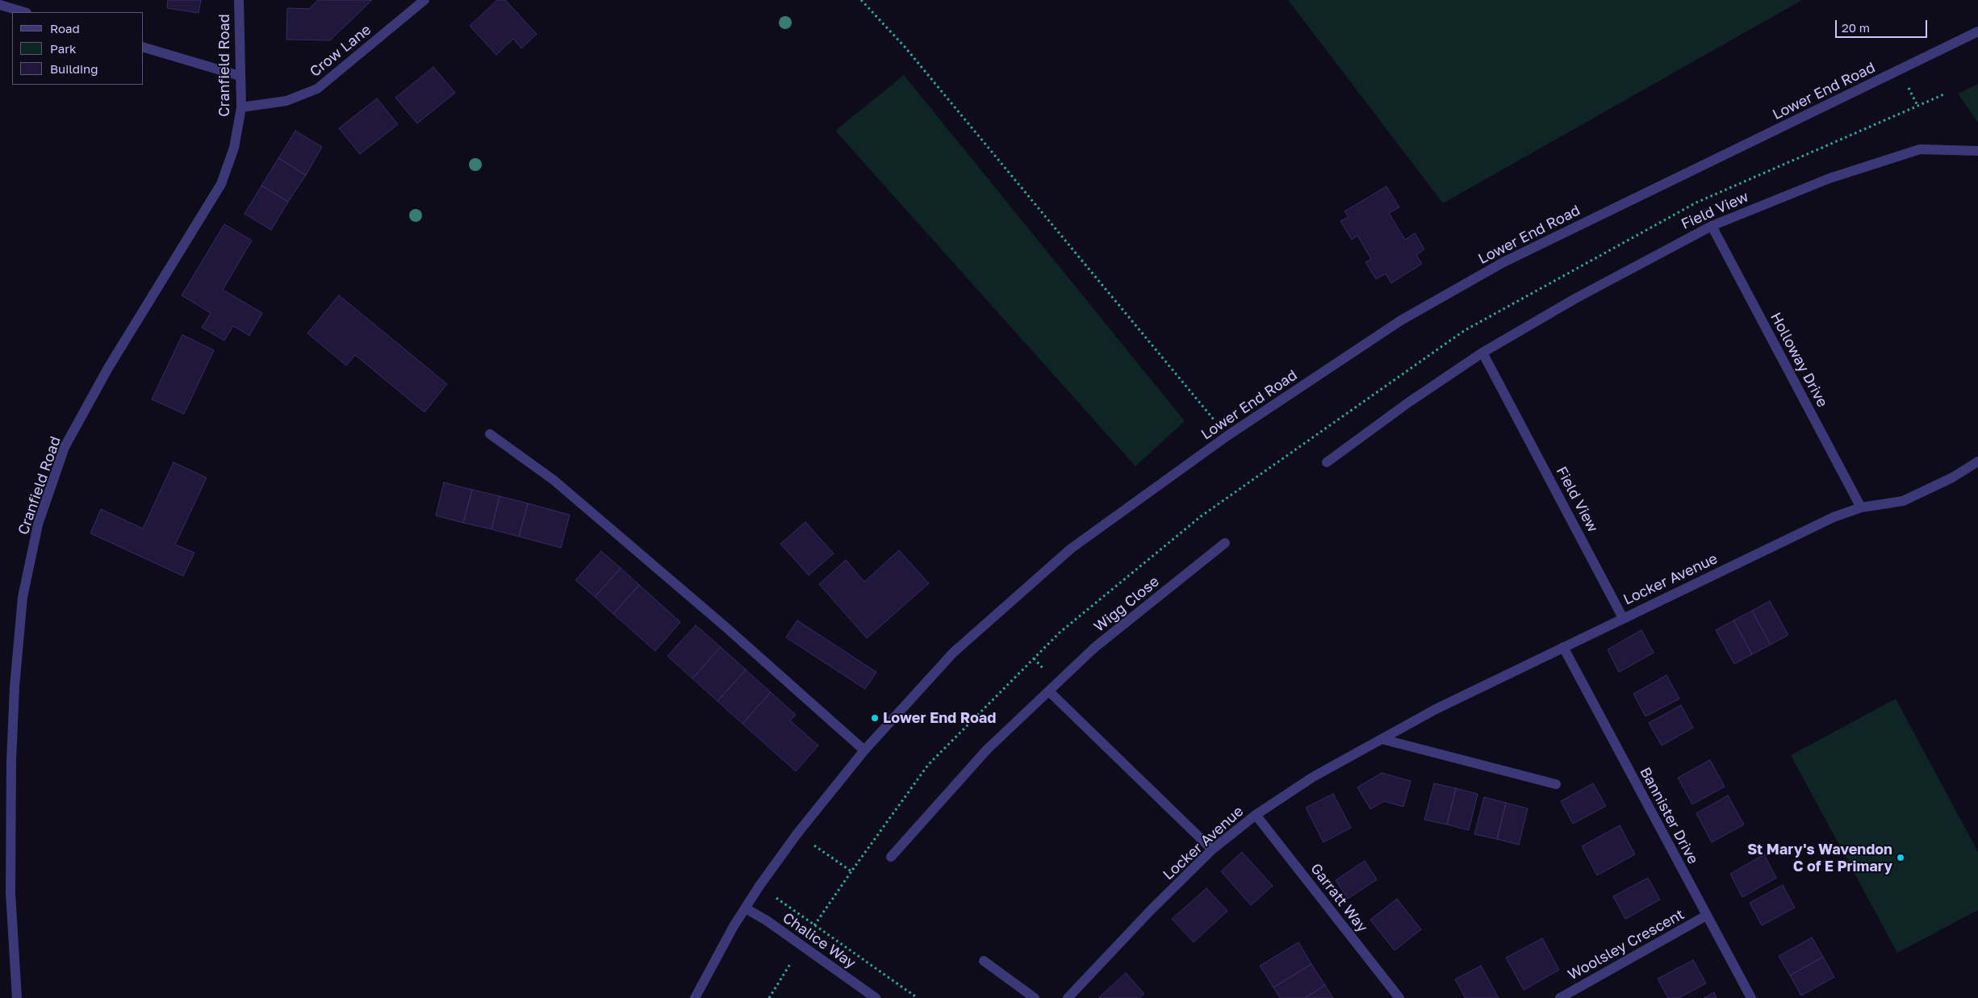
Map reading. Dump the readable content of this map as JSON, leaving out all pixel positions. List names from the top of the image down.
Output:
{
  "streets": {
    "street": [
      "Crow Lane",
      "Cranfield Road",
      "Lower End Road",
      "Field View",
      "Holloway Drive",
      "Locker Avenue",
      "Wigg Close",
      "Bannister Drive",
      "Garratt Way",
      "Chalice Way",
      "Woolsley Crescent"
    ]
  },
  "crossings": [
    ["Crow Lane", "Cranfield Road"],
    ["Lower End Road", "Chalice Way"],
    ["Field View", "Holloway Drive"],
    ["Field View", "Locker Avenue"],
    ["Holloway Drive", "Locker Avenue"],
    ["Locker Avenue", "Bannister Drive"],
    ["Locker Avenue", "Garratt Way"],
    ["Bannister Drive", "Woolsley Crescent"]
  ],
  "places": ["Lower End Road", "St Mary's Wavendon C of E Primary"],
  "legend": ["Road", "Park", "Building"],
  "scale_bar": "20 m"
}
